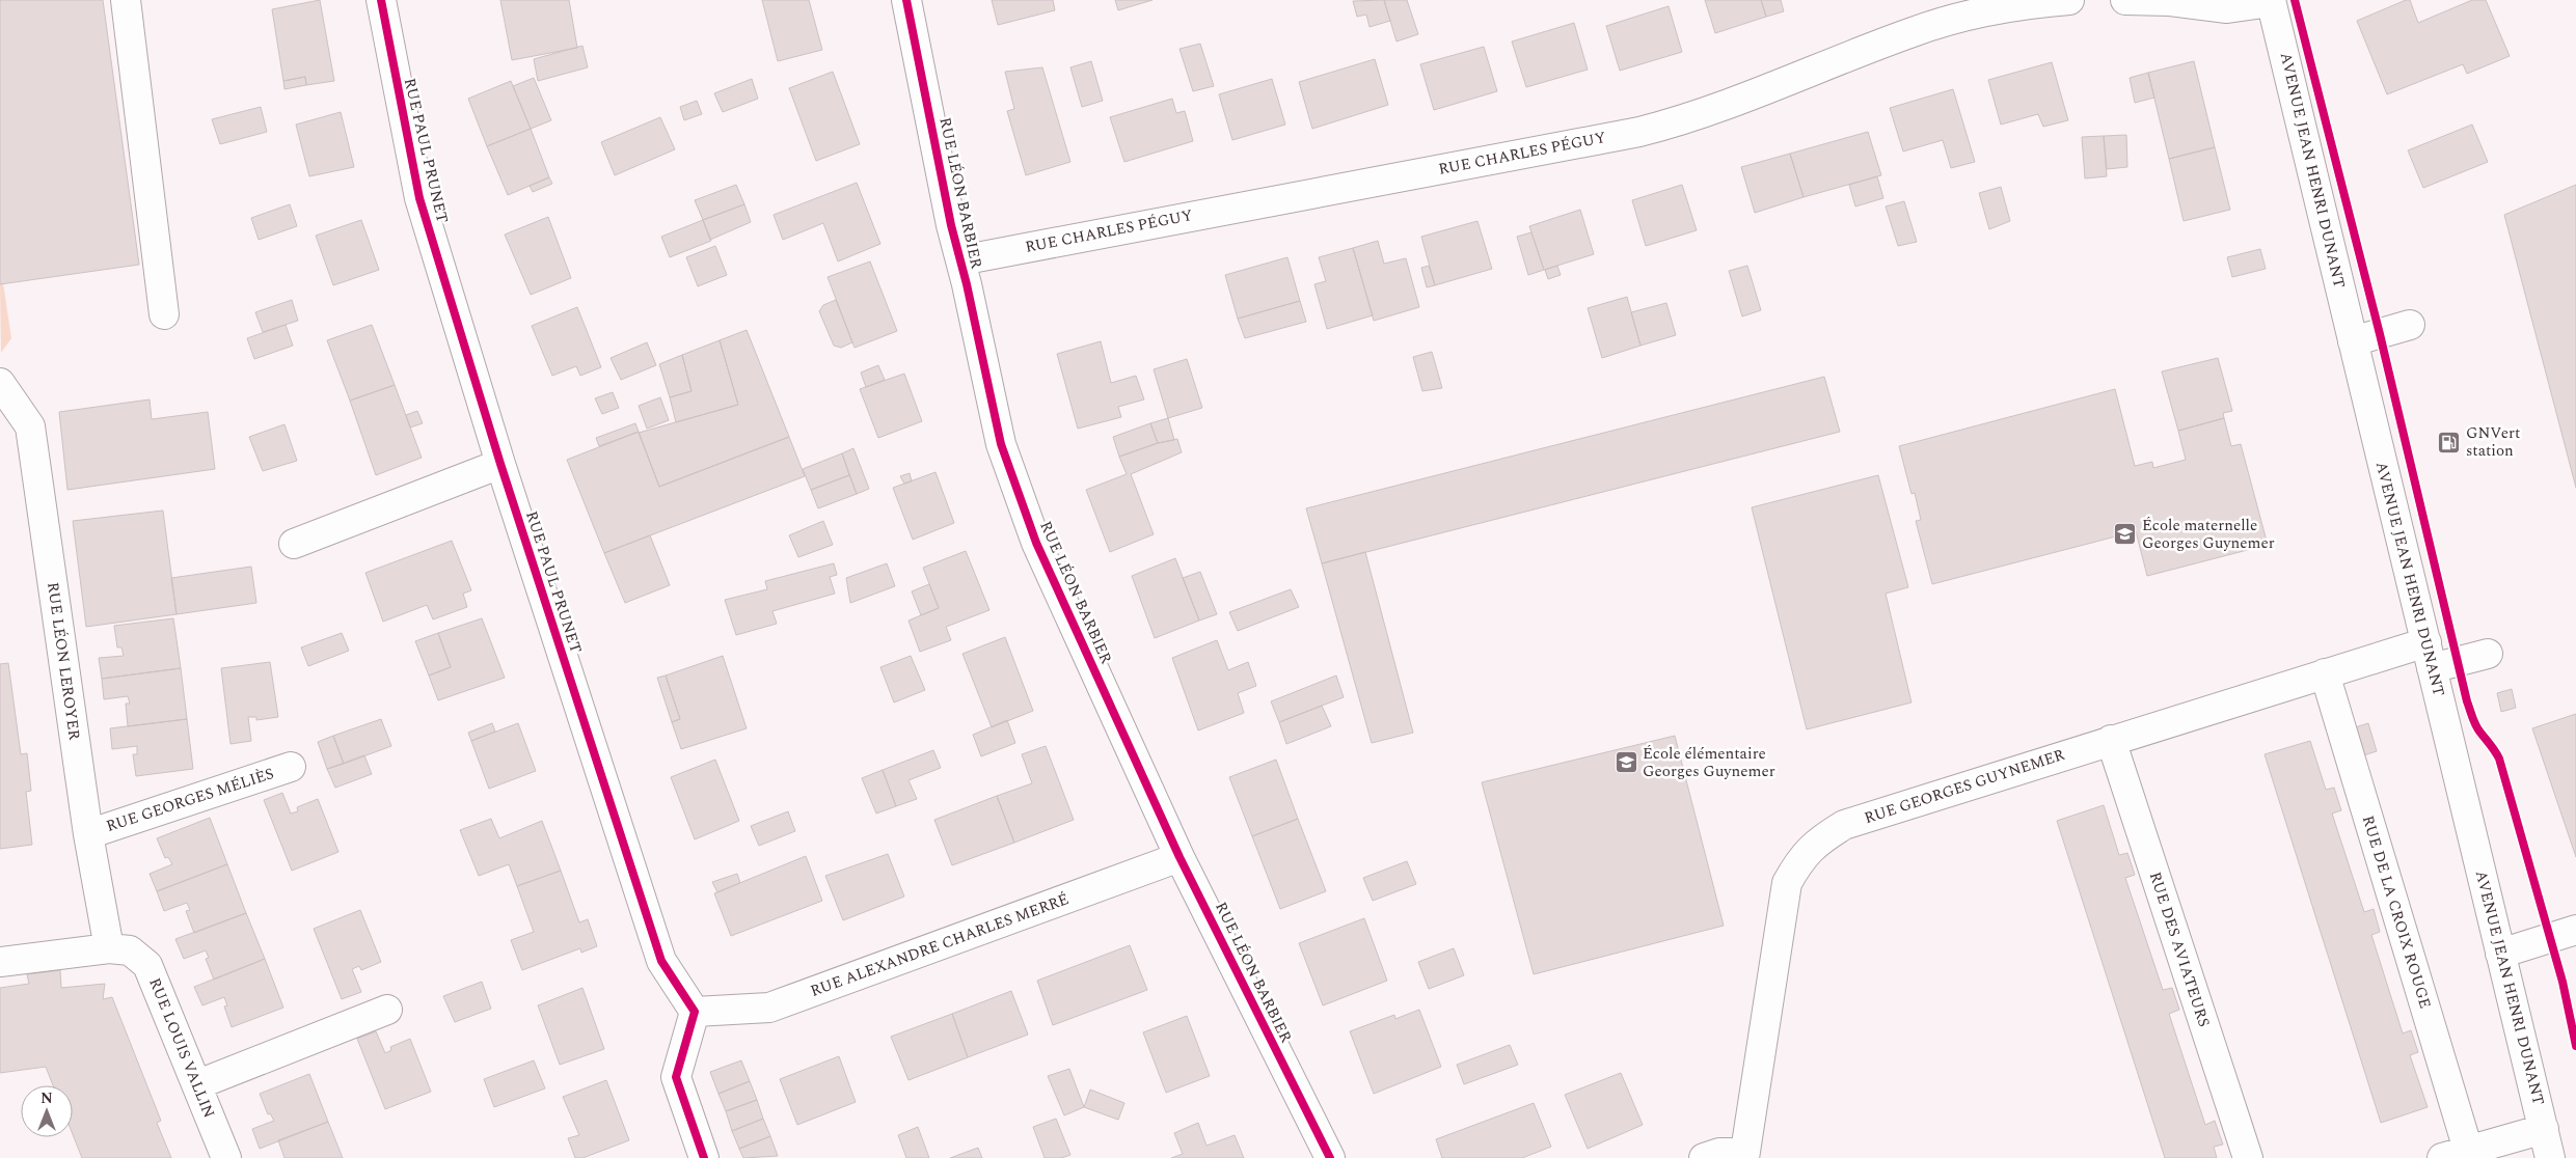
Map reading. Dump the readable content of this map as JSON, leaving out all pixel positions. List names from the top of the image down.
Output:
{
  "streets": {
    "street": [
      "RUE PAUL PRUNET",
      "RUE CHARLES PÉGUY",
      "AVENUE JEAN HENRI DUNANT",
      "RUE LÉON BARBIER",
      "RUE LÉON LEROYER",
      "RUE GEORGES GUYNEMER",
      "RUE GEORGES MÉLIÈS",
      "RUE DE LA CROIX ROUGE",
      "RUE ALEXANDRE CHARLES MERRÉ",
      "RUE DES AVIATEURS",
      "RUE LOUIS VALLIN"
    ]
  },
  "crossings": [
    ["RUE PAUL PRUNET", "RUE ALEXANDRE CHARLES MERRÉ"],
    ["RUE CHARLES PÉGUY", "RUE LÉON BARBIER"],
    ["AVENUE JEAN HENRI DUNANT", "RUE GEORGES GUYNEMER"],
    ["RUE LÉON BARBIER", "RUE ALEXANDRE CHARLES MERRÉ"],
    ["RUE LÉON LEROYER", "RUE GEORGES MÉLIÈS"],
    ["RUE LÉON LEROYER", "RUE LOUIS VALLIN"],
    ["RUE GEORGES GUYNEMER", "RUE DE LA CROIX ROUGE"],
    ["RUE GEORGES GUYNEMER", "RUE DES AVIATEURS"]
  ],
  "places": {
    "fuel station": ["GNVert station"],
    "school or university": ["École maternelle Georges Guynemer", "École élémentaire Georges Guynemer"]
  },
  "north": "top"
}
